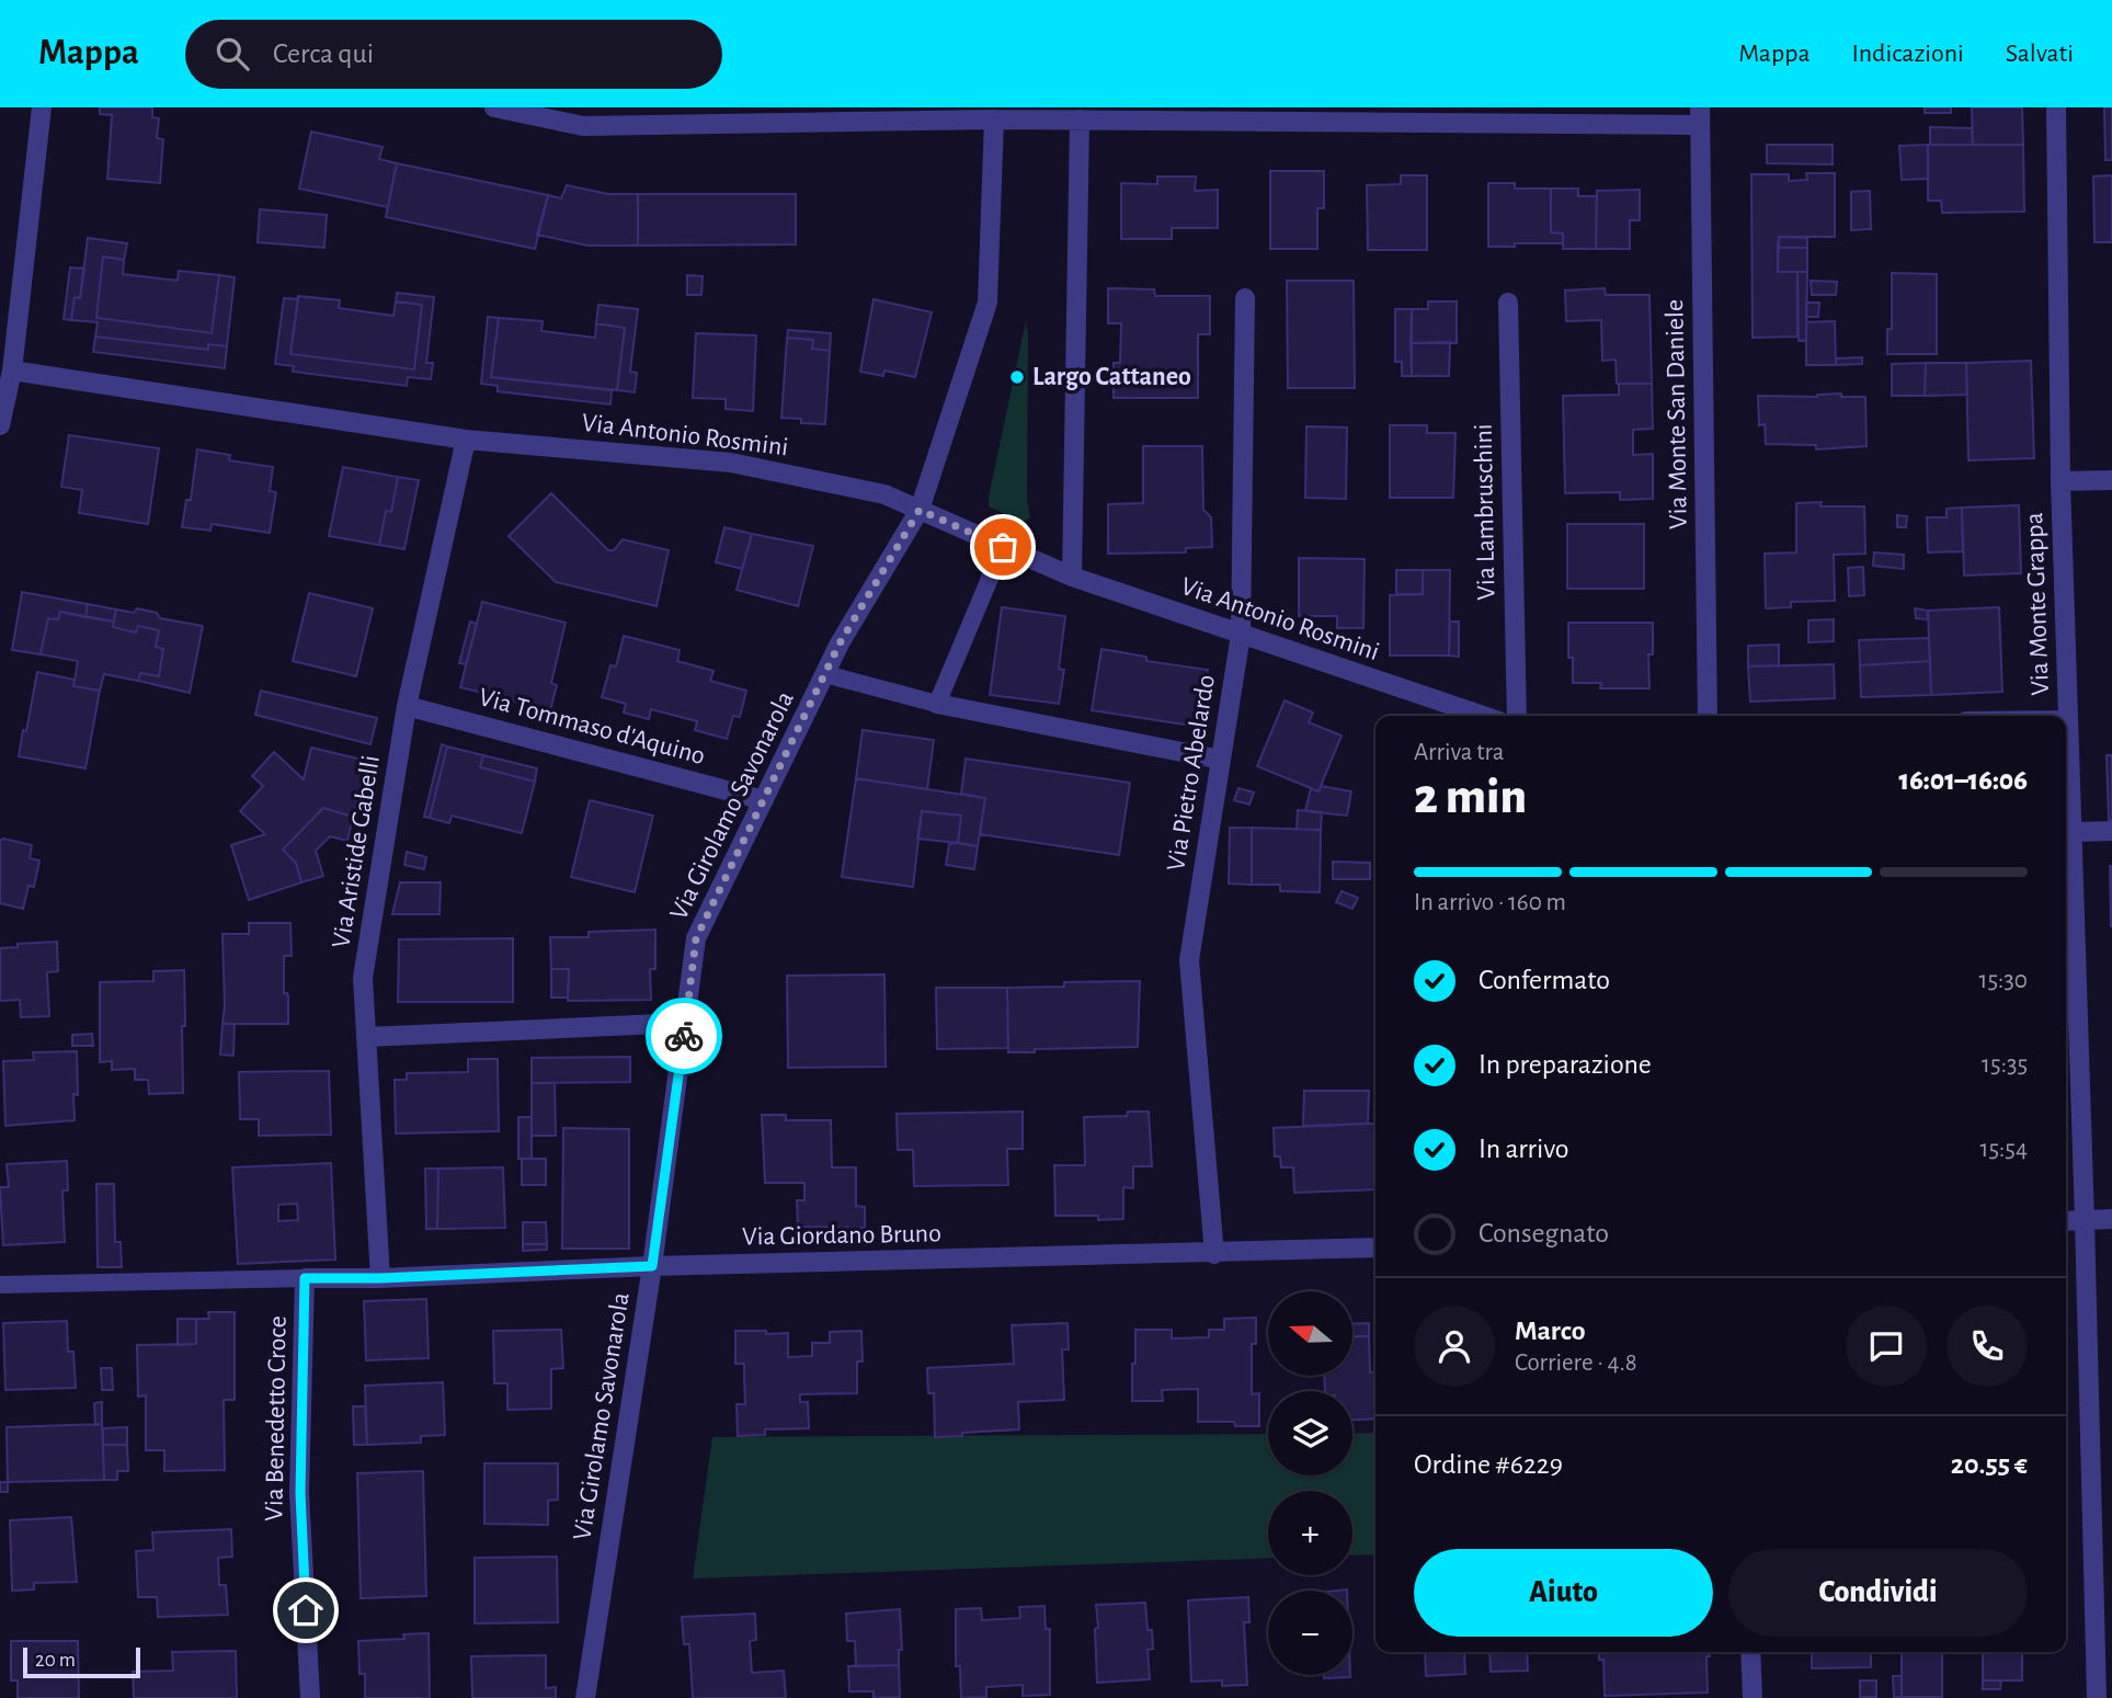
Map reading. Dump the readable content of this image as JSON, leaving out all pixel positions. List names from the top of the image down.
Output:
{
  "streets": {
    "street": [
      "Via Monte San Daniele",
      "Via Antonio Rosmini",
      "Via Lambruschini",
      "Via Monte Grappa",
      "Via Tommaso d'Aquino",
      "Via Pietro Abelardo",
      "Via Girolamo Savonarola",
      "Via Aristide Gabelli",
      "Via Giordano Bruno",
      "Via Benedetto Croce"
    ]
  },
  "crossings": [
    ["Via Antonio Rosmini", "Via Pietro Abelardo"],
    ["Via Antonio Rosmini", "Via Girolamo Savonarola"],
    ["Via Antonio Rosmini", "Via Aristide Gabelli"],
    ["Via Tommaso d'Aquino", "Via Girolamo Savonarola"],
    ["Via Tommaso d'Aquino", "Via Aristide Gabelli"],
    ["Via Pietro Abelardo", "Via Giordano Bruno"],
    ["Via Girolamo Savonarola", "Via Giordano Bruno"],
    ["Via Aristide Gabelli", "Via Giordano Bruno"],
    ["Via Giordano Bruno", "Via Benedetto Croce"]
  ],
  "places": ["Largo Cattaneo"],
  "scale_bar": "20 m",
  "north": "left",
  "page": {
    "header": "Mappa",
    "search": "Cerca qui",
    "nav": ["Mappa", "Indicazioni", "Salvati"],
    "heading": ["2 min", "Arriva tra", "16:01–16:06"],
    "panel": [
      "Marco",
      "Corriere · 4.8",
      "Ordine #6229",
      "20.55 €"
    ],
    "bar": "In arrivo · 160 m",
    "list": [
      ["Confermato", "15:30"],
      ["In preparazione", "15:35"],
      ["In arrivo", "15:54"],
      "Consegnato"
    ],
    "map_buttons": ["+", "−"],
    "buttons": ["Aiuto", "Condividi"],
    "scale": "20 m"
  }
}
